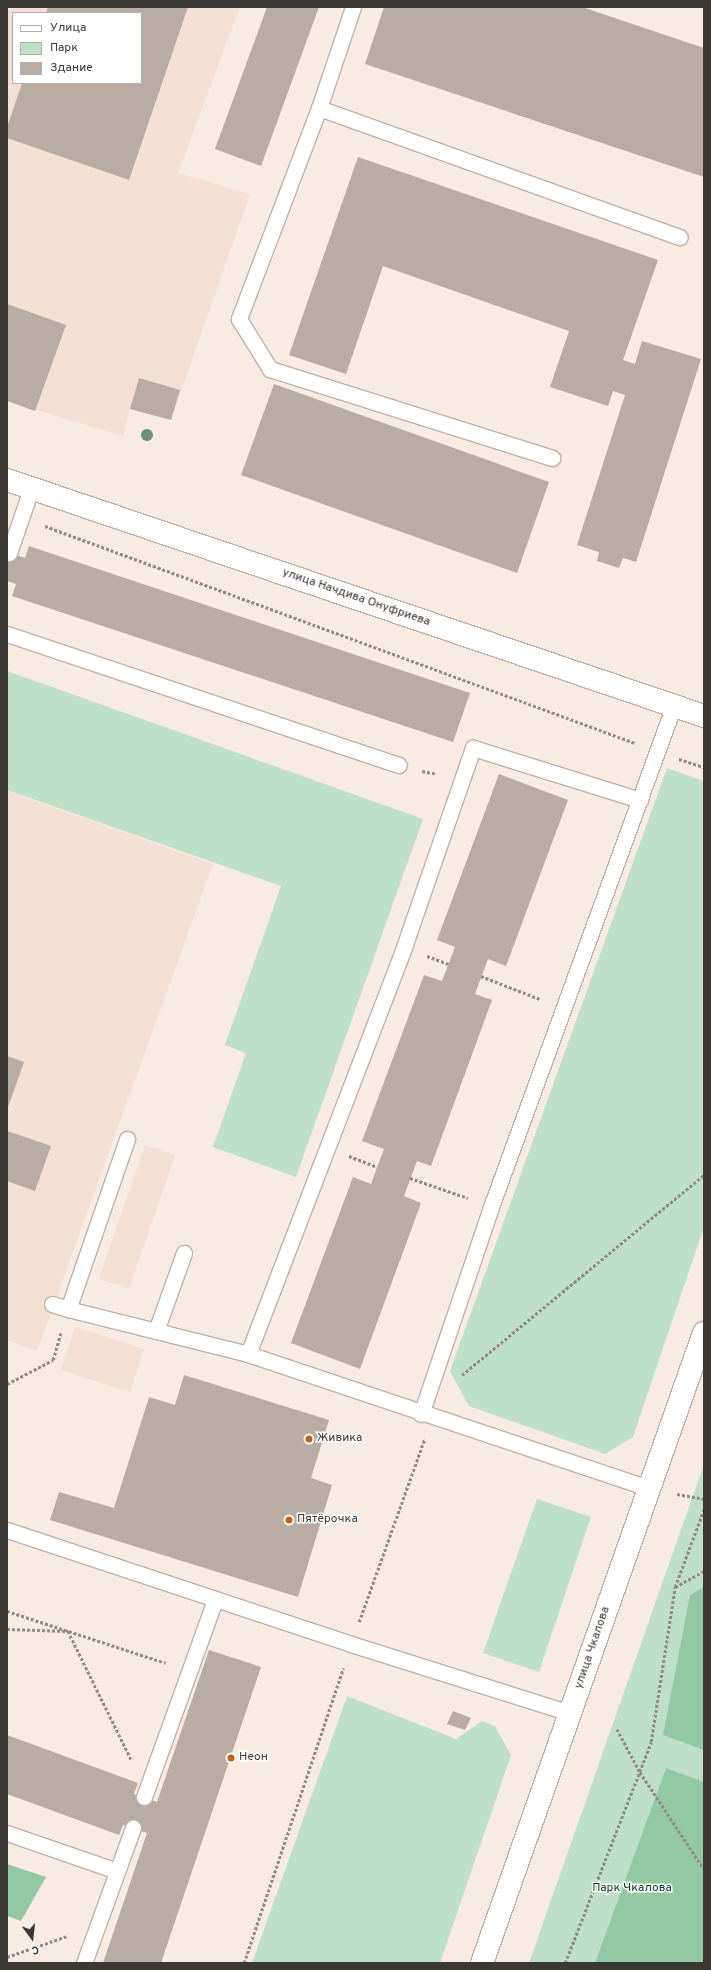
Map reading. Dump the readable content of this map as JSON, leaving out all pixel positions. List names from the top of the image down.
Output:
{
  "streets": {
    "street": ["улица Начдива Онуфриева", "улица Чкалова"]
  },
  "parks": ["Парк Чкалова"],
  "places": ["Живика", "Пятёрочка", "Неон"],
  "legend": ["Улица", "Парк", "Здание"],
  "north": "bottom"
}
